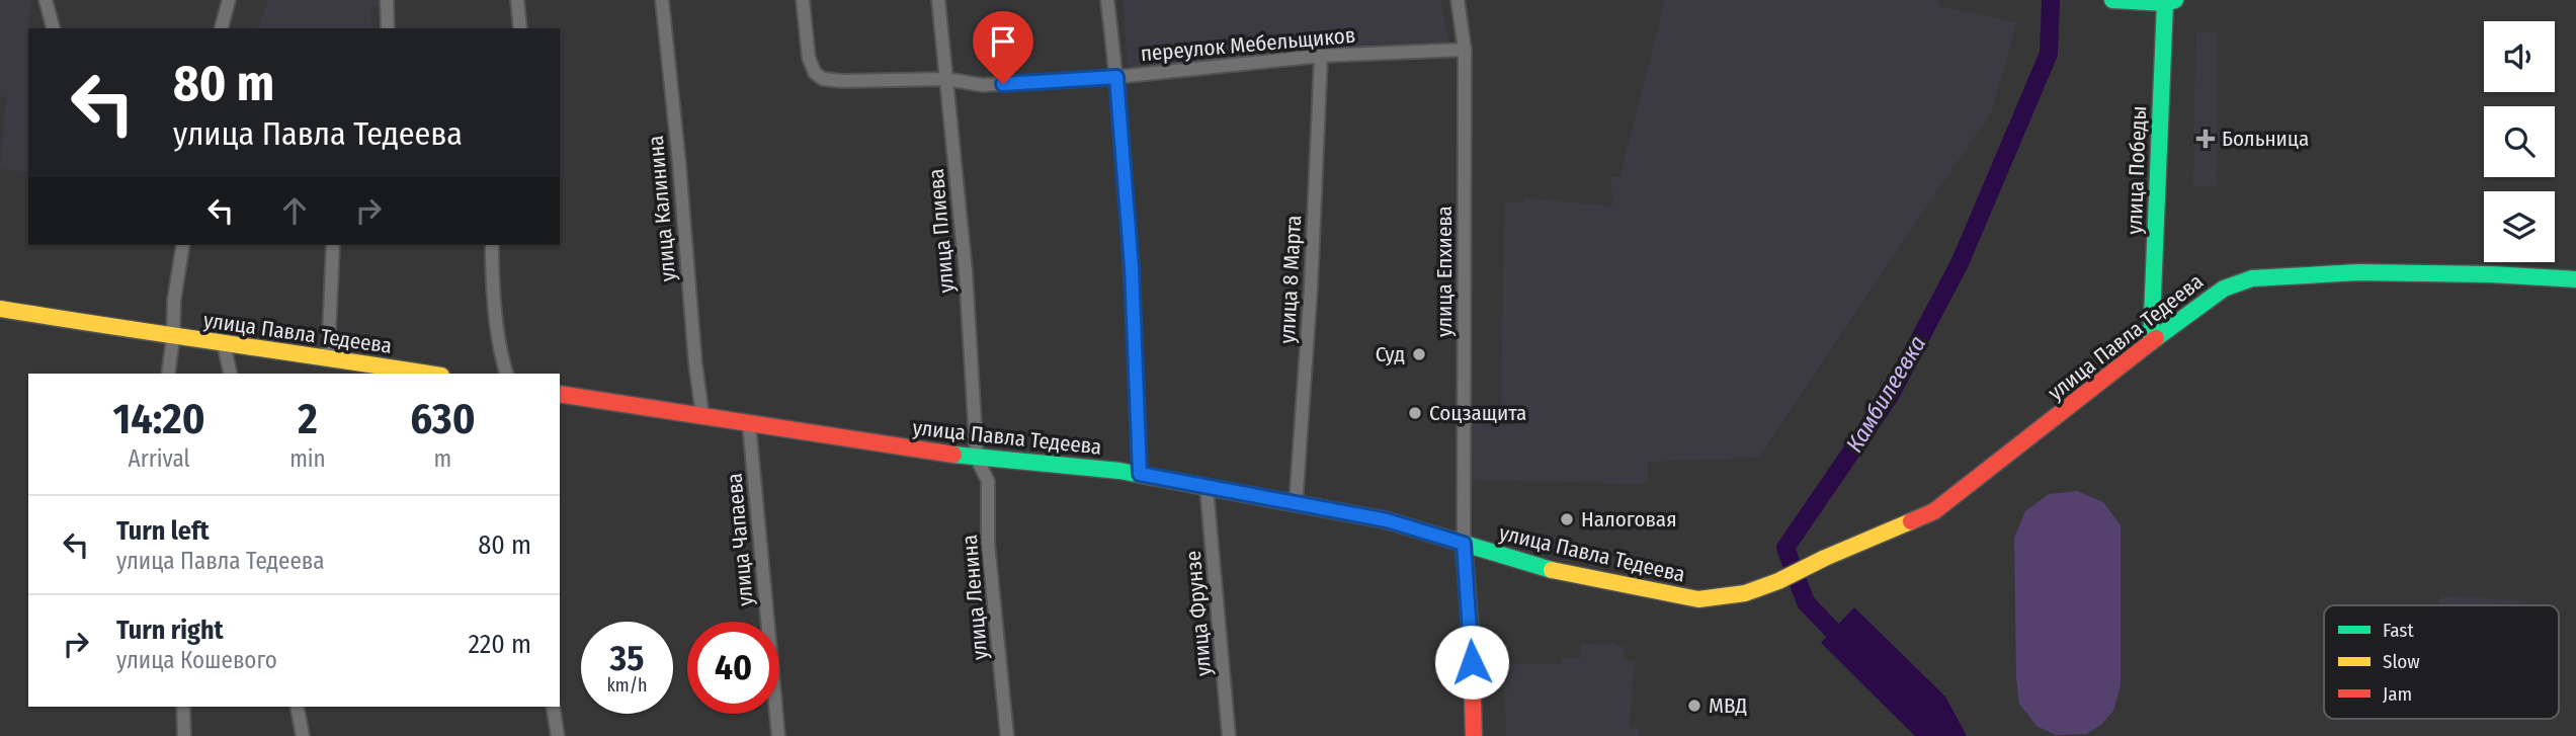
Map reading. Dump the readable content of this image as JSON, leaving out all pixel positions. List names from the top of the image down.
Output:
{
  "streets": {
    "main road": ["улица Победы", "улица Павла Тедеева"],
    "street": [
      "переулок Мебельщиков",
      "улица Калинина",
      "улица Плиева",
      "улица Епхиева",
      "улица 8 Марта",
      "улица Чапаева",
      "улица Ленина",
      "улица Фрунзе"
    ]
  },
  "crossings": [
    ["переулок Мебельщиков", "улица Плиева"],
    ["переулок Мебельщиков", "улица Епхиева"],
    ["переулок Мебельщиков", "улица 8 Марта"],
    ["улица Победы", "улица Павла Тедеева"],
    ["улица Калинина", "улица Павла Тедеева"],
    ["улица Плиева", "улица Павла Тедеева"],
    ["улица Плиева", "улица Ленина"],
    ["улица Епхиева", "улица Павла Тедеева"],
    ["улица 8 Марта", "улица Павла Тедеева"],
    ["улица Павла Тедеева", "улица Чапаева"],
    ["улица Павла Тедеева", "улица Ленина"],
    ["улица Павла Тедеева", "улица Фрунзе"]
  ],
  "water": ["Камбилеевка"],
  "places": {
    "health": ["Больница"],
    "other": [
      "Суд",
      "Соцзащита",
      "Налоговая",
      "МВД"
    ]
  },
  "legend": ["Fast", "Slow", "Jam"],
  "page": {
    "turn": ["80 m", "улица Павла Тедеева"],
    "eta": [
      "14:20",
      "Arrival",
      "2",
      "min",
      "630",
      "m"
    ],
    "list": [
      {
        "name": "Turn left",
        "note": "улица Павла Тедеева",
        "value": "80 m"
      },
      {
        "name": "Turn right",
        "note": "улица Кошевого",
        "value": "220 m"
      }
    ],
    "speed": "35 km/h",
    "limit": "40"
  }
}
